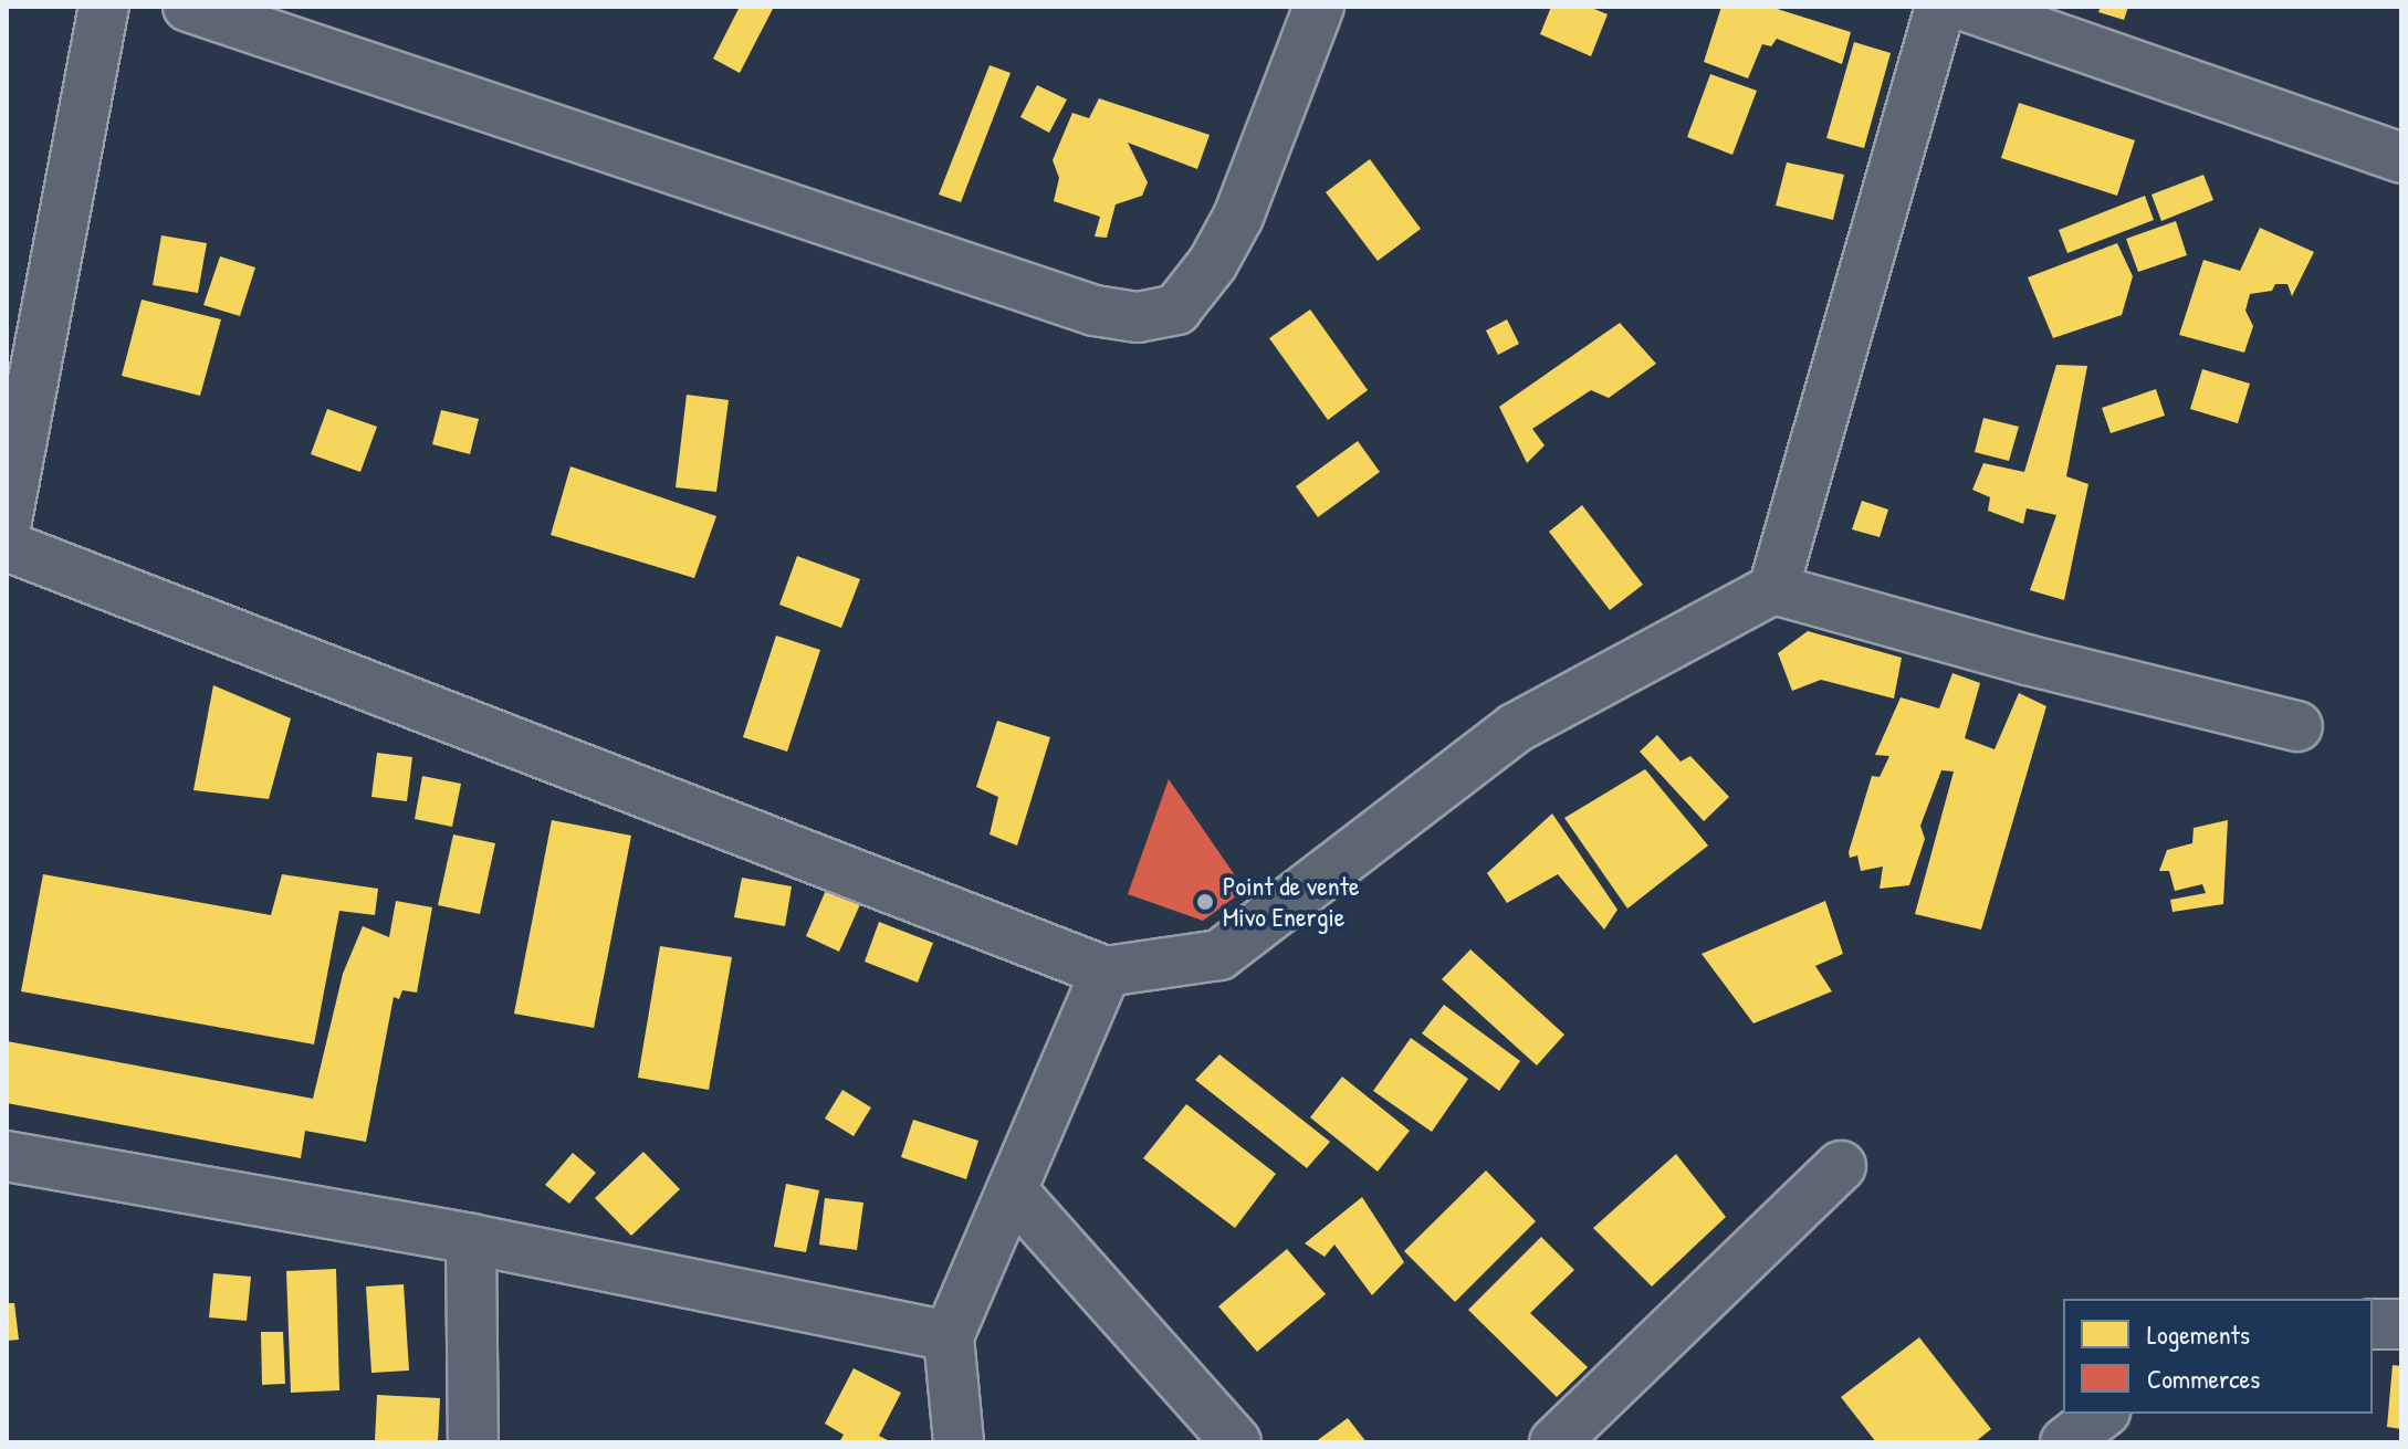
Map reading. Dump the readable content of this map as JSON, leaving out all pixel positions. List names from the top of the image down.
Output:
{
  "places": ["Point de vente Mivo Energie"],
  "legend": ["Logements", "Commerces"]
}
